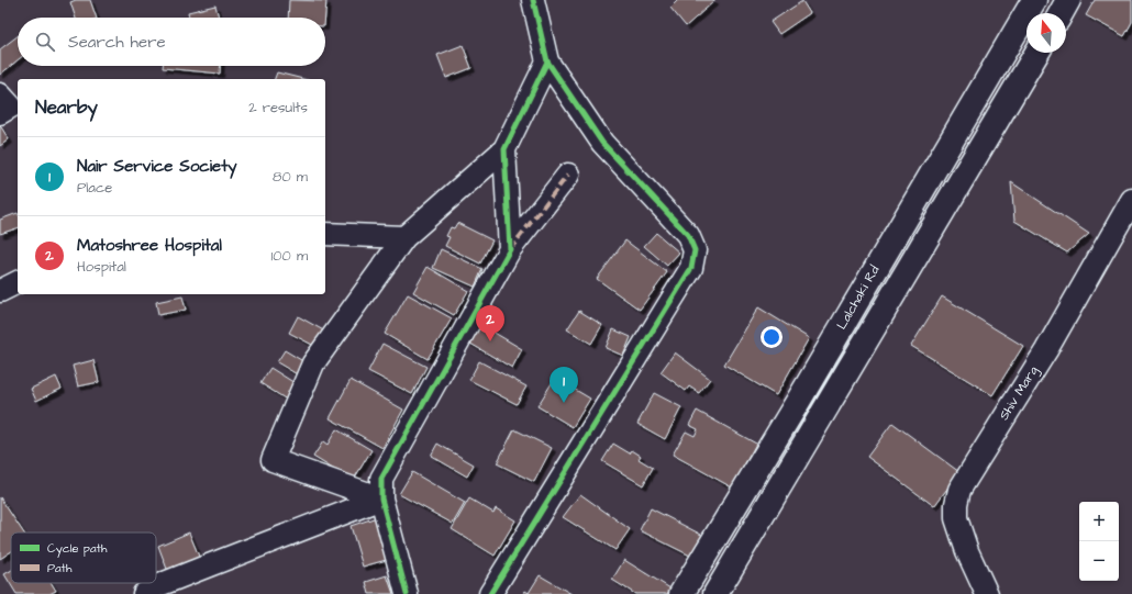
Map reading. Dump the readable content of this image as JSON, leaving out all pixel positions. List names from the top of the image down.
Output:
{
  "streets": {
    "main road": ["Lalchaki Rd"],
    "street": ["Shiv Marg"]
  },
  "legend": ["Cycle path", "Path"],
  "north": "top",
  "page": {
    "search": "Search here",
    "heading": ["Nearby", "2 results"],
    "list": [
      {
        "mark": "1",
        "name": "Nair Service Society",
        "note": "Place",
        "value": "80 m"
      },
      {
        "mark": "2",
        "name": "Matoshree Hospital",
        "note": "Hospital",
        "value": "100 m"
      }
    ],
    "pins": ["2", "1"],
    "map_buttons": ["+", "−"]
  }
}
